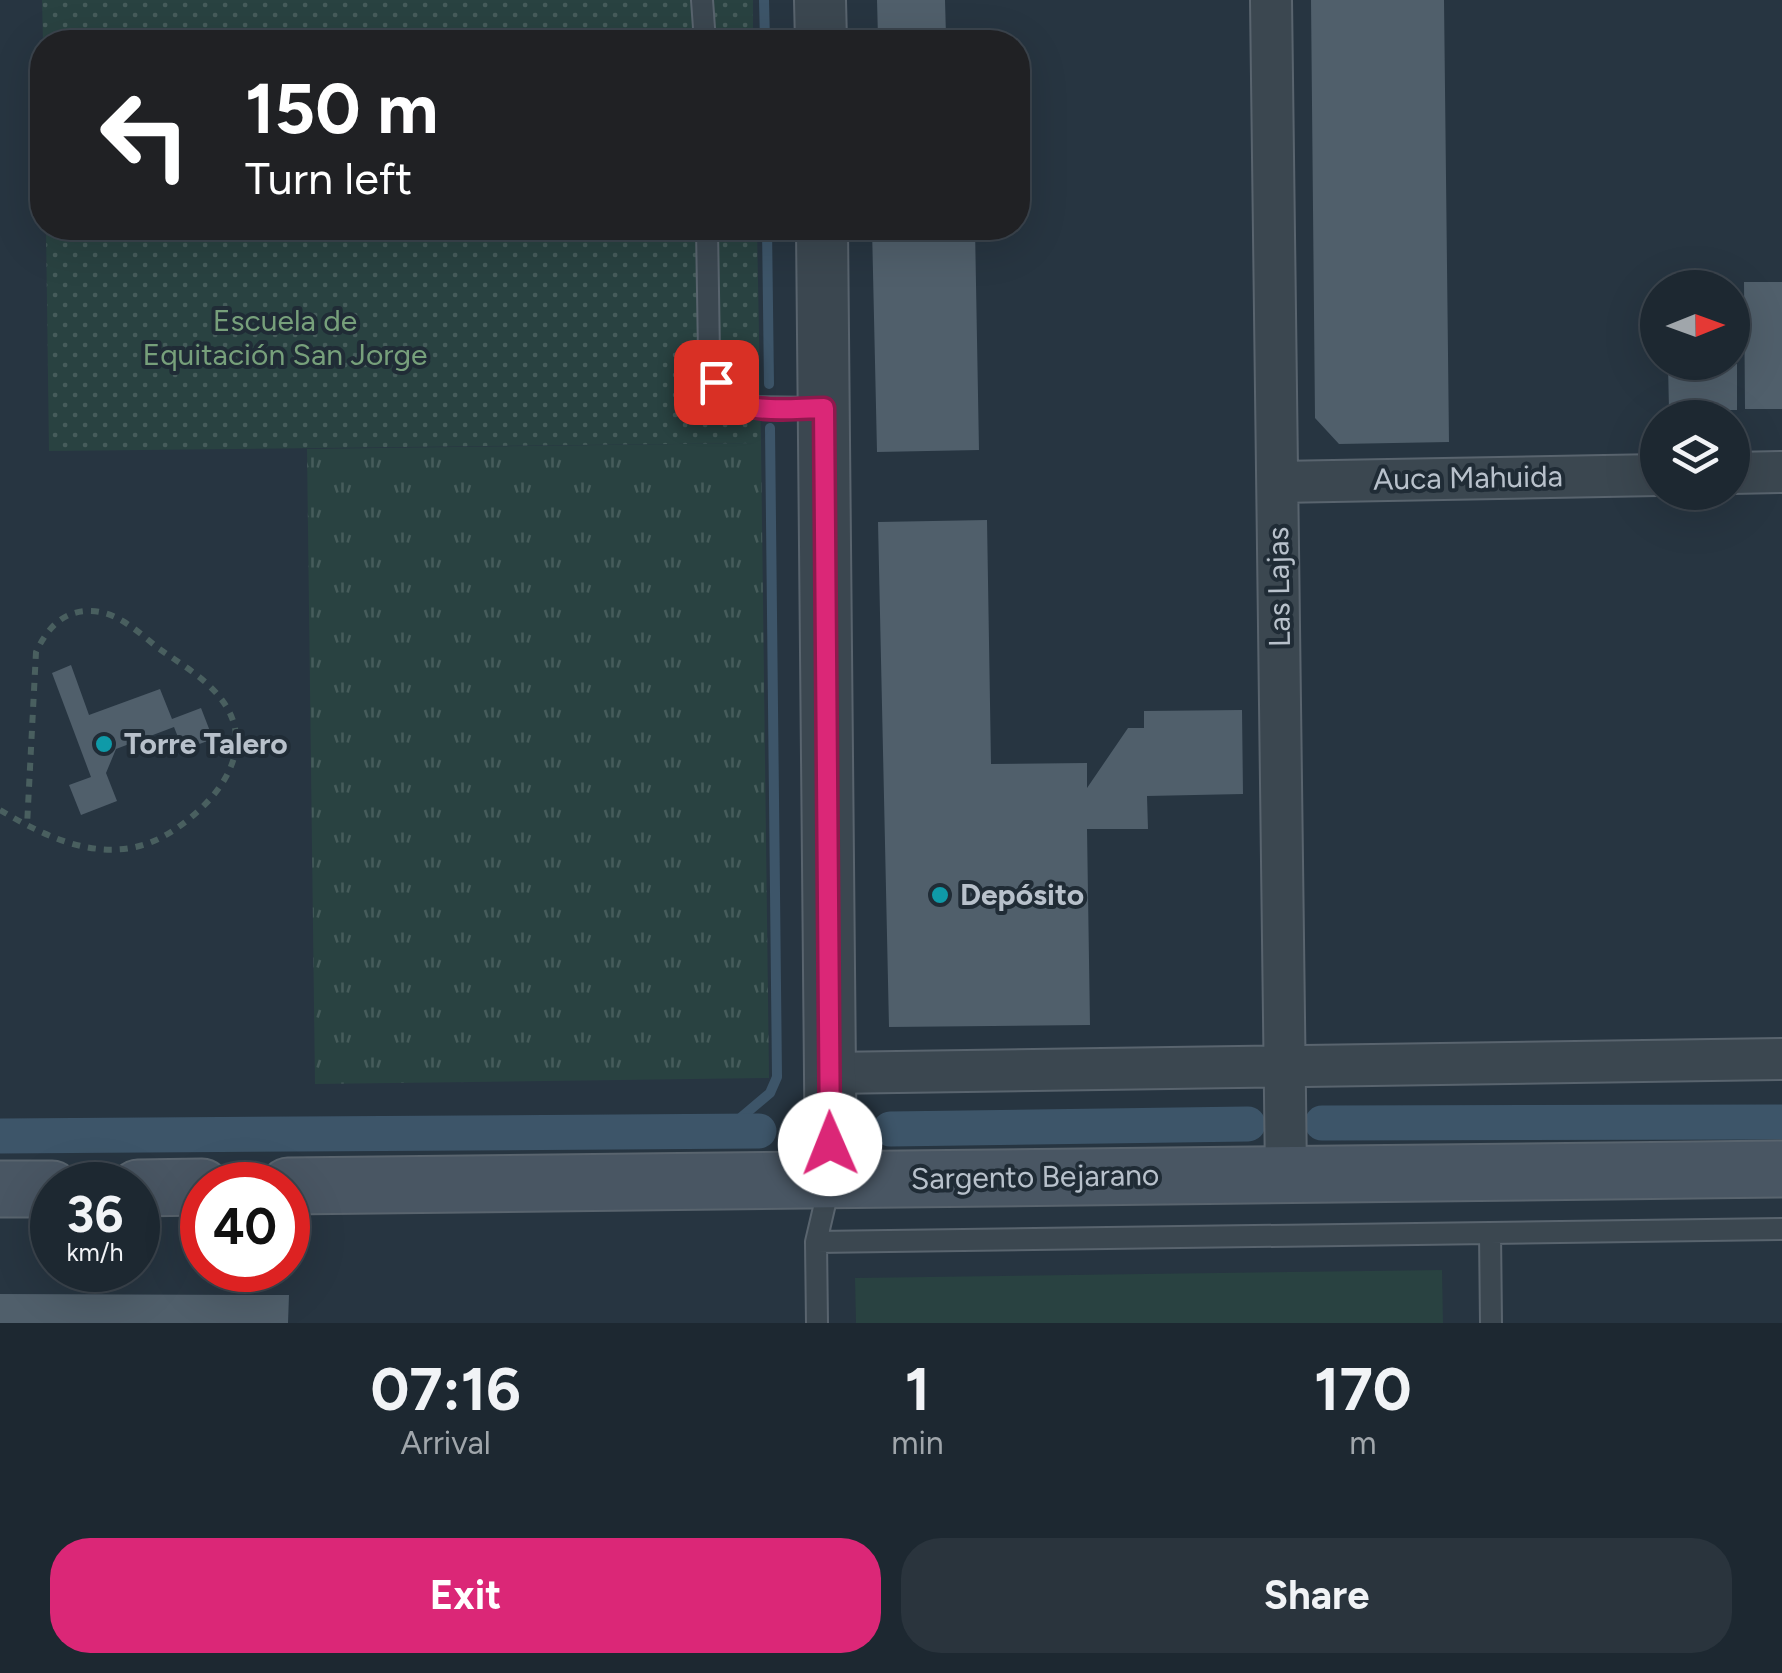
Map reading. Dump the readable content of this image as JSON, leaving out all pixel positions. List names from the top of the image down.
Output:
{
  "streets": {
    "main road": ["Sargento Bejarano"],
    "street": ["Auca Mahuida", "Las Lajas"]
  },
  "crossings": [
    ["Auca Mahuida", "Las Lajas"],
    ["Las Lajas", "Sargento Bejarano"]
  ],
  "parks": ["Escuela de Equitación San Jorge"],
  "places": ["Torre Talero", "Depósito"],
  "north": "right",
  "page": {
    "turn": ["150 m", "Turn left"],
    "speed": "36 km/h",
    "limit": "40",
    "eta": [
      "07:16",
      "Arrival",
      "1",
      "min",
      "170",
      "m"
    ],
    "buttons": ["Exit", "Share"]
  }
}
